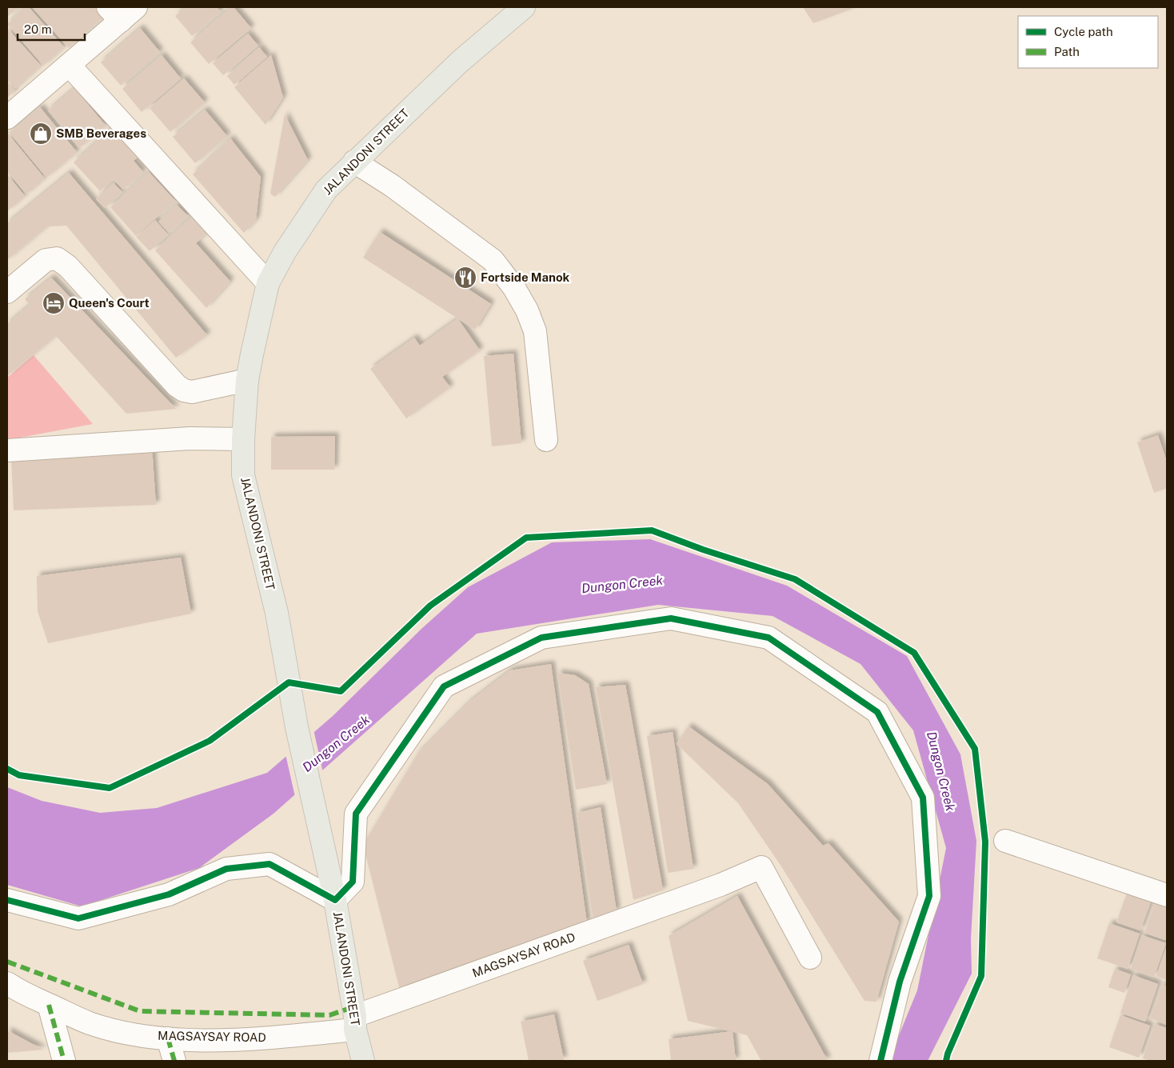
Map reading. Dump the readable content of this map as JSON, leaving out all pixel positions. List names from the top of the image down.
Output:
{
  "streets": {
    "main road": ["JALANDONI STREET"],
    "street": ["MAGSAYSAY ROAD"]
  },
  "crossings": [
    ["JALANDONI STREET", "MAGSAYSAY ROAD"]
  ],
  "water": ["Dungon Creek"],
  "places": {
    "shop": ["SMB Beverages"],
    "restaurant": ["Fortside Manok"],
    "hotel": ["Queen's Court"]
  },
  "legend": ["Cycle path", "Path"],
  "scale_bar": "20 m"
}
